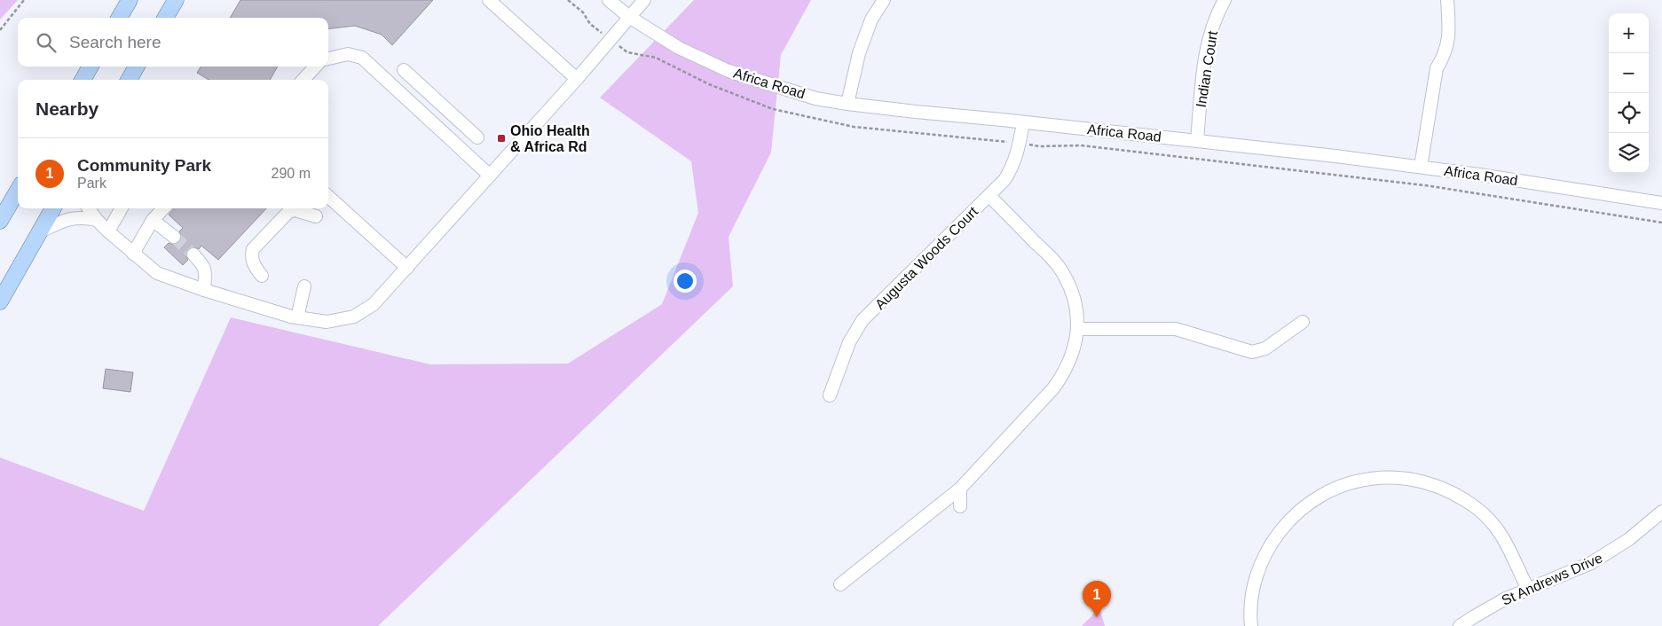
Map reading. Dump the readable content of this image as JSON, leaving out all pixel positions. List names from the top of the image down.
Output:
{
  "streets": {
    "street": [
      "Indian Court",
      "Africa Road",
      "Augusta Woods Court",
      "St Andrews Drive"
    ]
  },
  "crossings": [
    ["Indian Court", "Africa Road"],
    ["Africa Road", "Augusta Woods Court"]
  ],
  "places": {
    "transit": ["Ohio Health & Africa Rd"]
  },
  "page": {
    "map_buttons": ["+", "−"],
    "search": "Search here",
    "heading": "Nearby",
    "list": [
      {
        "mark": "1",
        "name": "Community Park",
        "note": "Park",
        "value": "290 m"
      }
    ],
    "pins": "1"
  }
}
